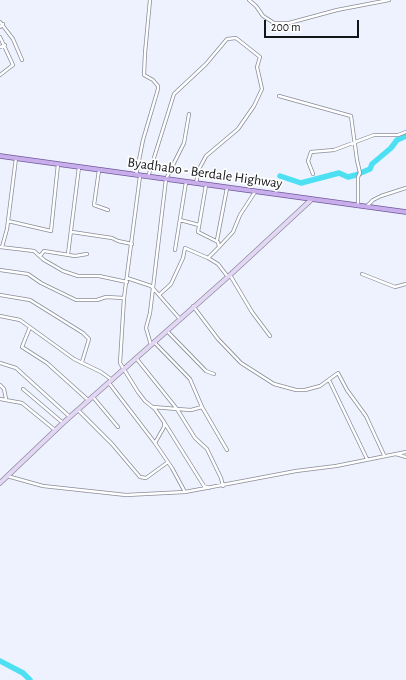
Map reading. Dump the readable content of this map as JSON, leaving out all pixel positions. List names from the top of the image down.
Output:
{
  "streets": {
    "main road": ["Byadhabo - Berdale Highway"]
  },
  "scale_bar": "200 m"
}
